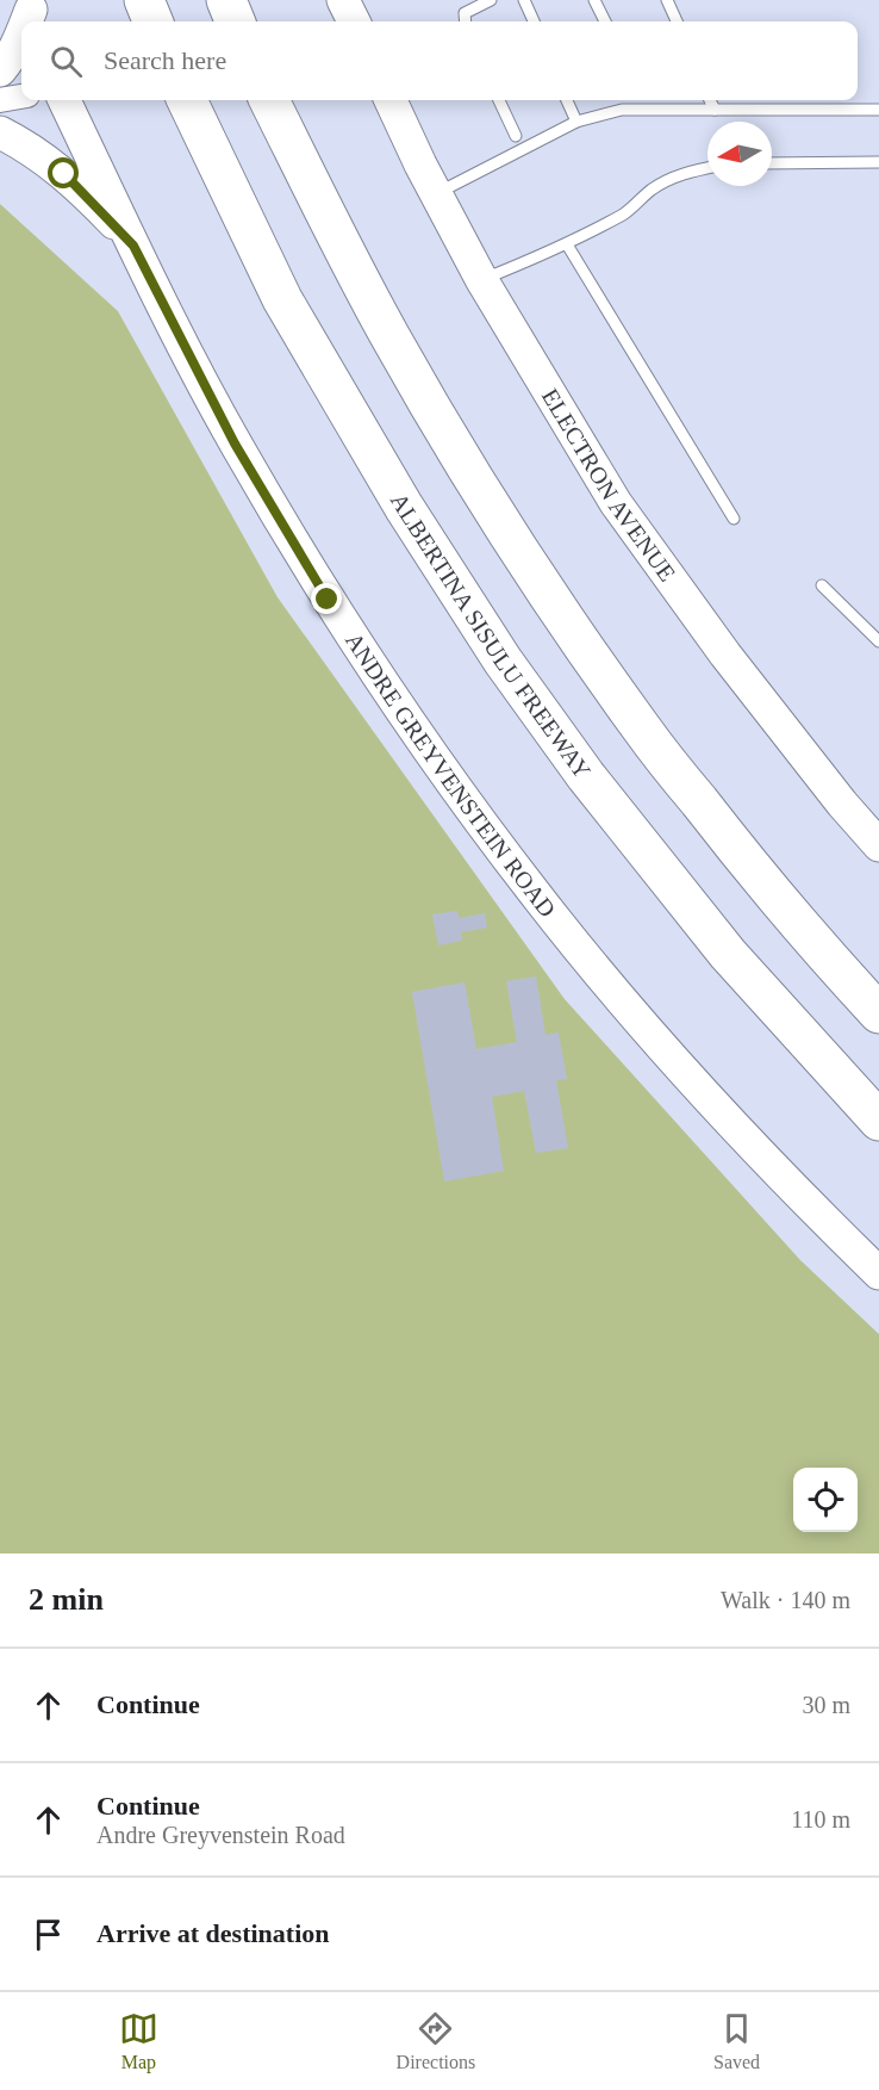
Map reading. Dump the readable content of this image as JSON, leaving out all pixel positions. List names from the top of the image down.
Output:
{
  "streets": {
    "highway": ["ALBERTINA SISULU FREEWAY"],
    "main road": ["ELECTRON AVENUE", "ANDRE GREYVENSTEIN ROAD"]
  },
  "north": "left",
  "page": {
    "search": "Search here",
    "heading": ["2 min", "Walk · 140 m"],
    "list": [
      ["Continue", "30 m"],
      ["Continue", "Andre Greyvenstein Road", "110 m"],
      "Arrive at destination"
    ],
    "nav": ["Map", "Directions", "Saved"]
  }
}
